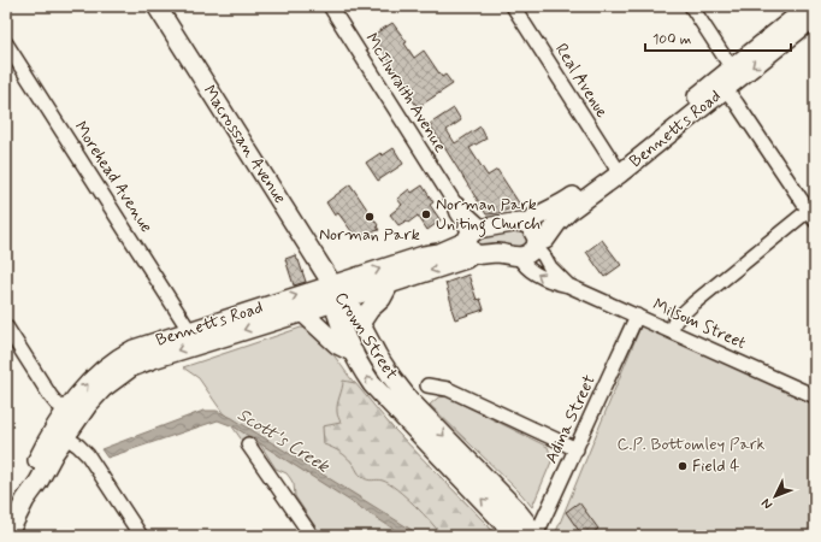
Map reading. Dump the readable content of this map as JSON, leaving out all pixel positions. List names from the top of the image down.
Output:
{
  "streets": {
    "main road": ["Bennetts Road", "Macrossan Avenue", "Crown Street"],
    "street": [
      "Real Avenue",
      "McIlwraith Avenue",
      "Morehead Avenue",
      "Milsom Street",
      "Adina Street"
    ]
  },
  "crossings": [
    ["Real Avenue", "Bennetts Road"],
    ["McIlwraith Avenue", "Bennetts Road"],
    ["Bennetts Road", "Macrossan Avenue"],
    ["Bennetts Road", "Morehead Avenue"],
    ["Bennetts Road", "Milsom Street"],
    ["Bennetts Road", "Crown Street"],
    ["Macrossan Avenue", "Crown Street"],
    ["Milsom Street", "Adina Street"],
    ["Crown Street", "Adina Street"]
  ],
  "water": ["Scott's Creek"],
  "parks": ["C.P. Bottomley Park"],
  "places": ["Norman Park Uniting Church", "Norman Park", "Field 4"],
  "scale_bar": "100 m",
  "north": "bottom left"
}
